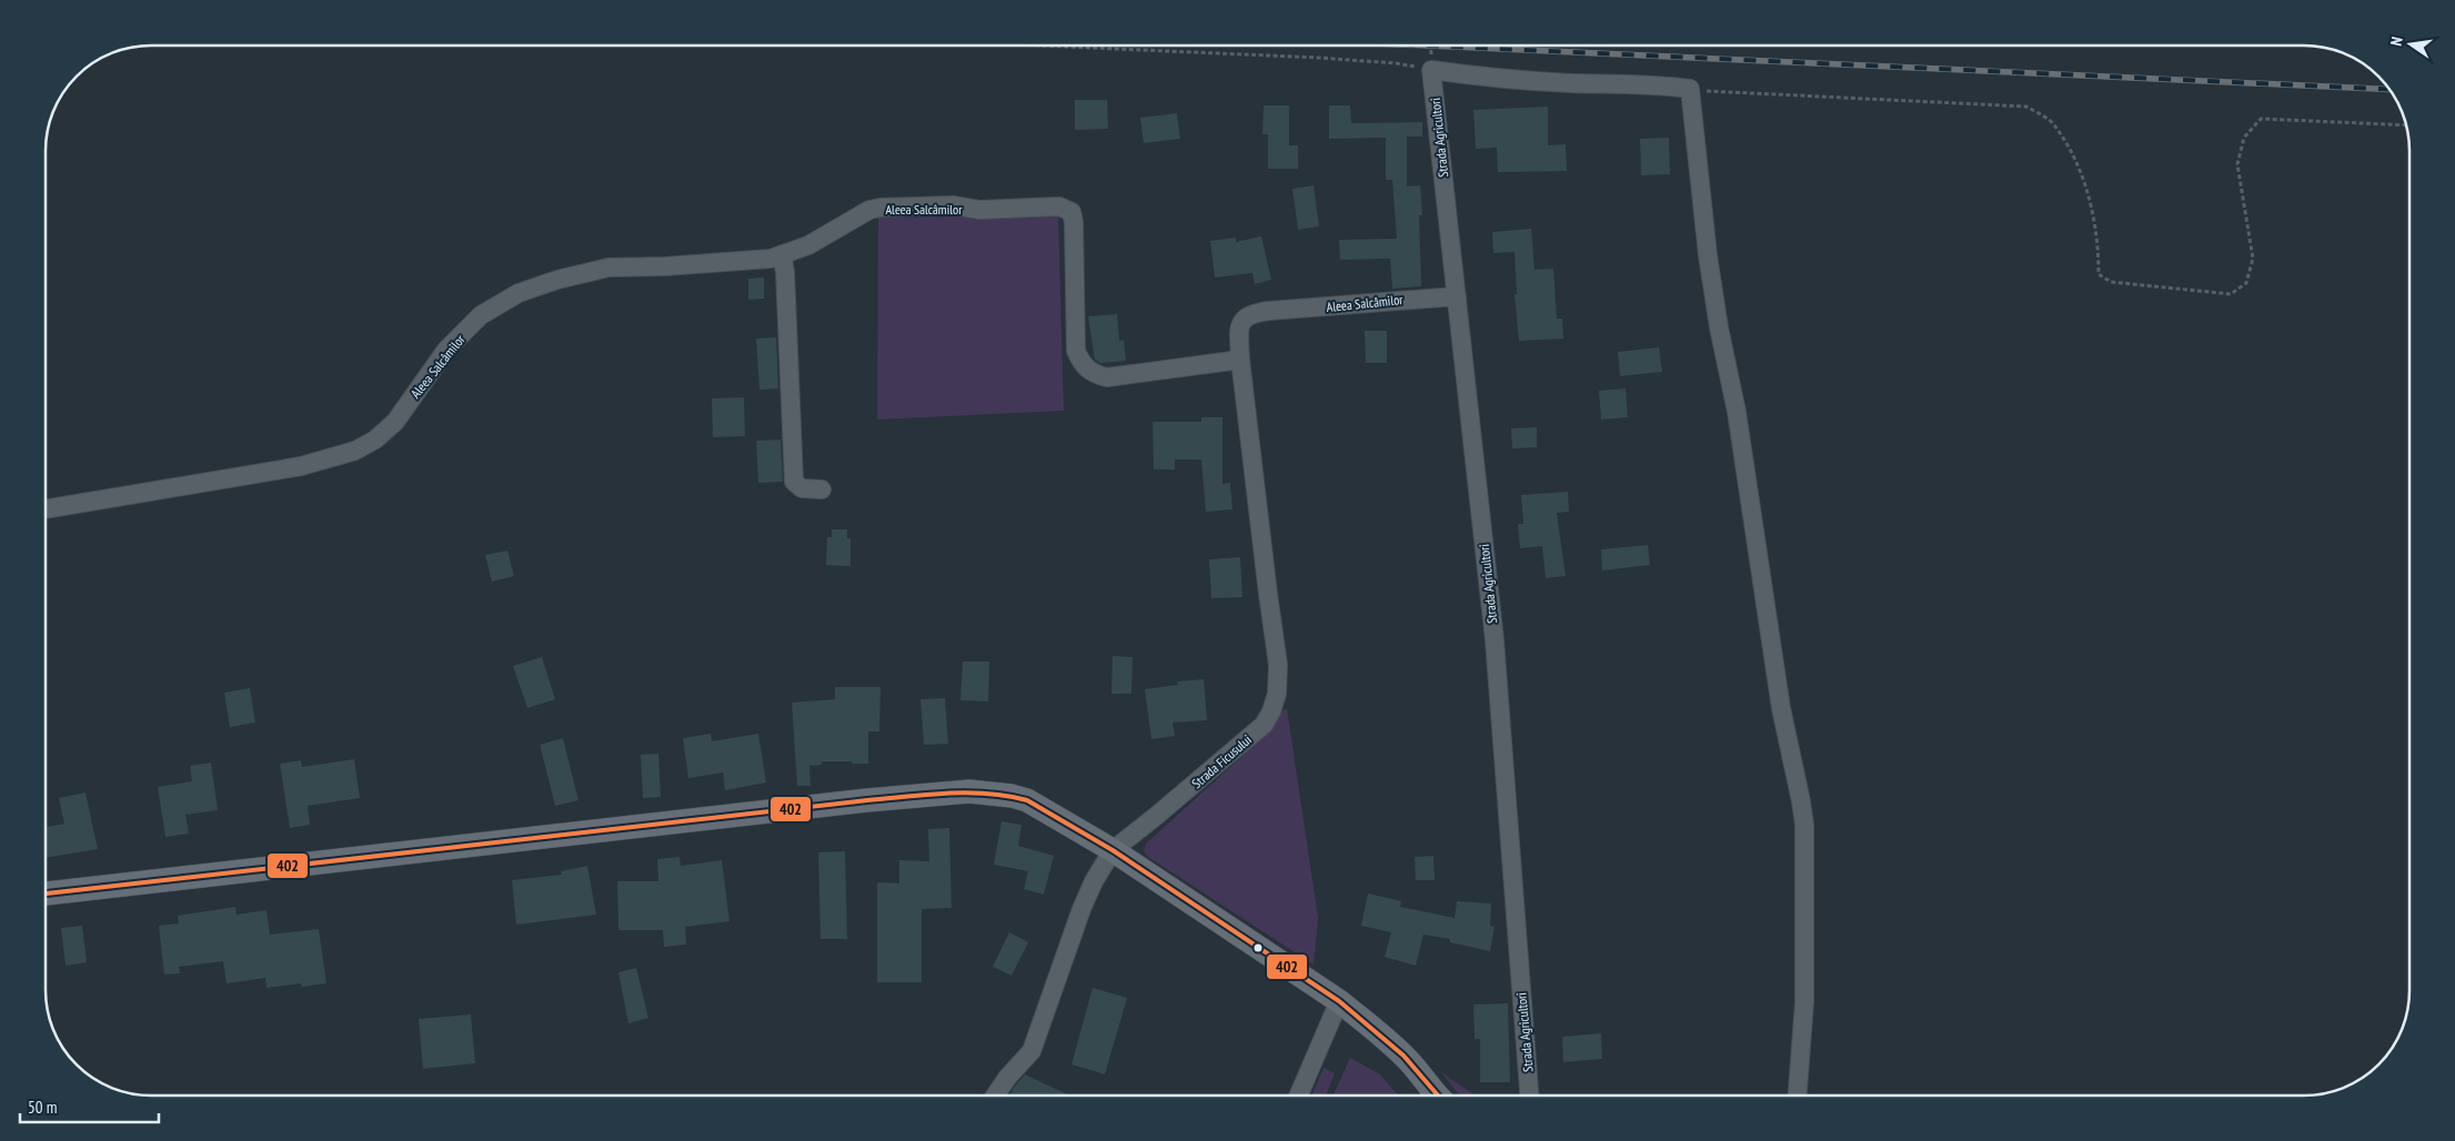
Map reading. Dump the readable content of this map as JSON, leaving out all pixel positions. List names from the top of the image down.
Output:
{
  "streets": {
    "street": ["Strada Agricultori", "Aleea Salcâmilor", "Strada Ficusului"]
  },
  "crossings": [
    ["Strada Agricultori", "Aleea Salcâmilor"],
    ["Aleea Salcâmilor", "Strada Ficusului"]
  ],
  "lines": ["transit line 402"],
  "scale_bar": "50 m",
  "north": "left"
}
